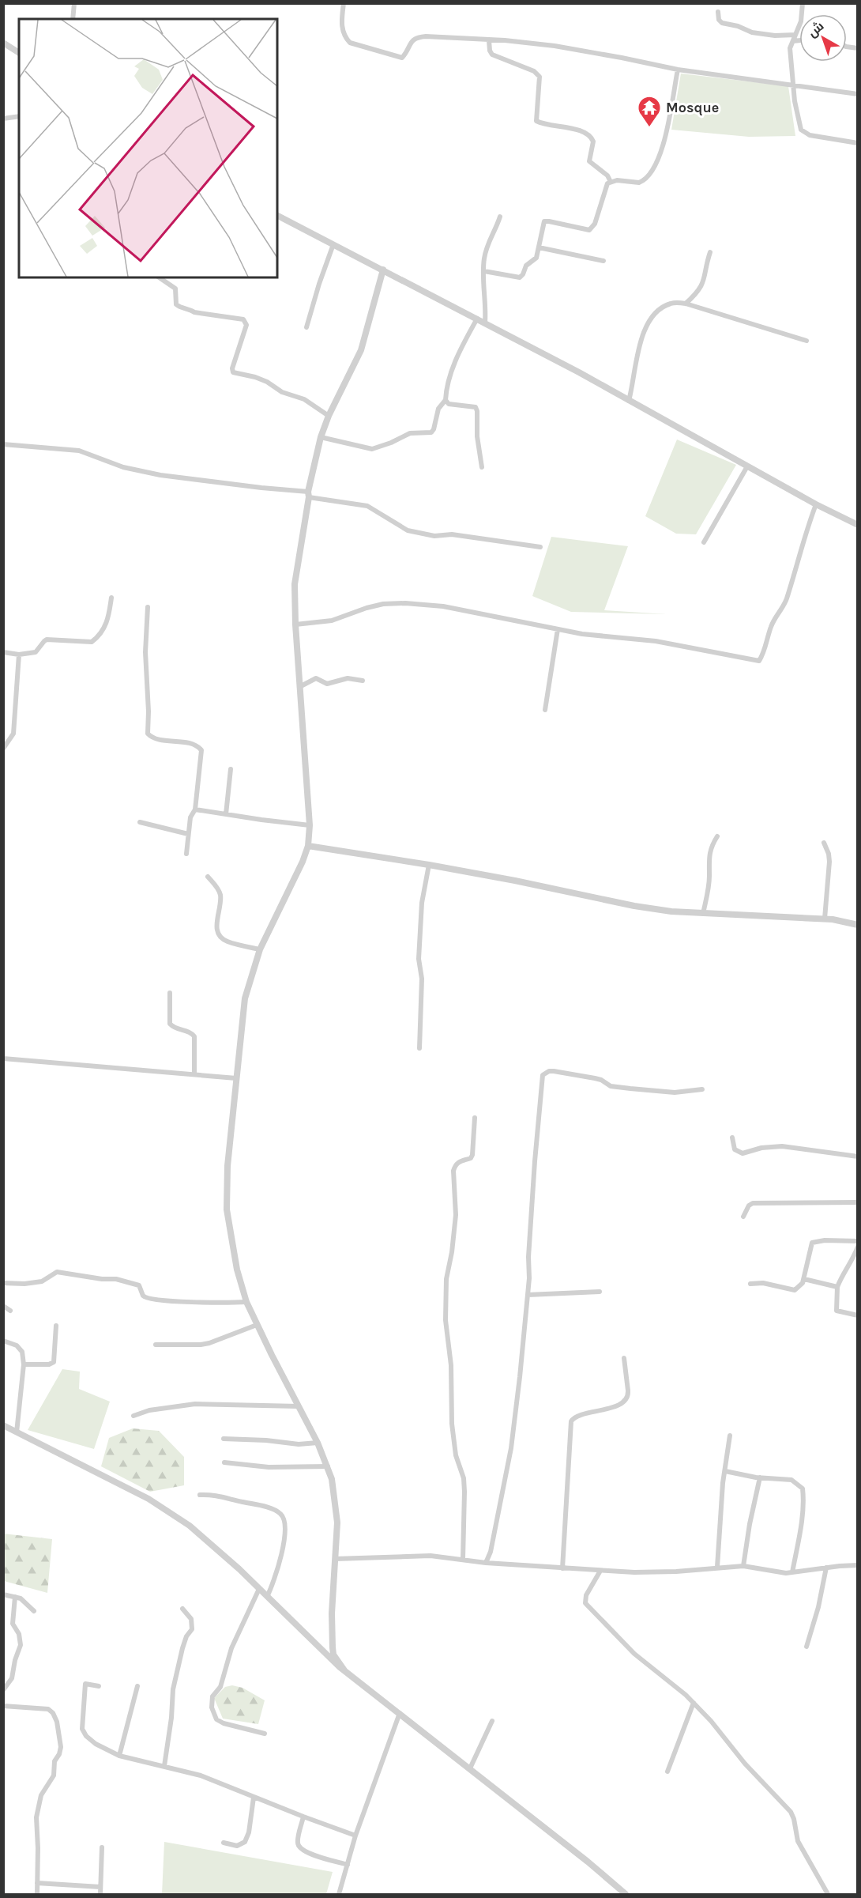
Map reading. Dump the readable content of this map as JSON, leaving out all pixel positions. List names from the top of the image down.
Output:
{
  "places": {
    "temple": ["Mosque"]
  },
  "north": "top left"
}
